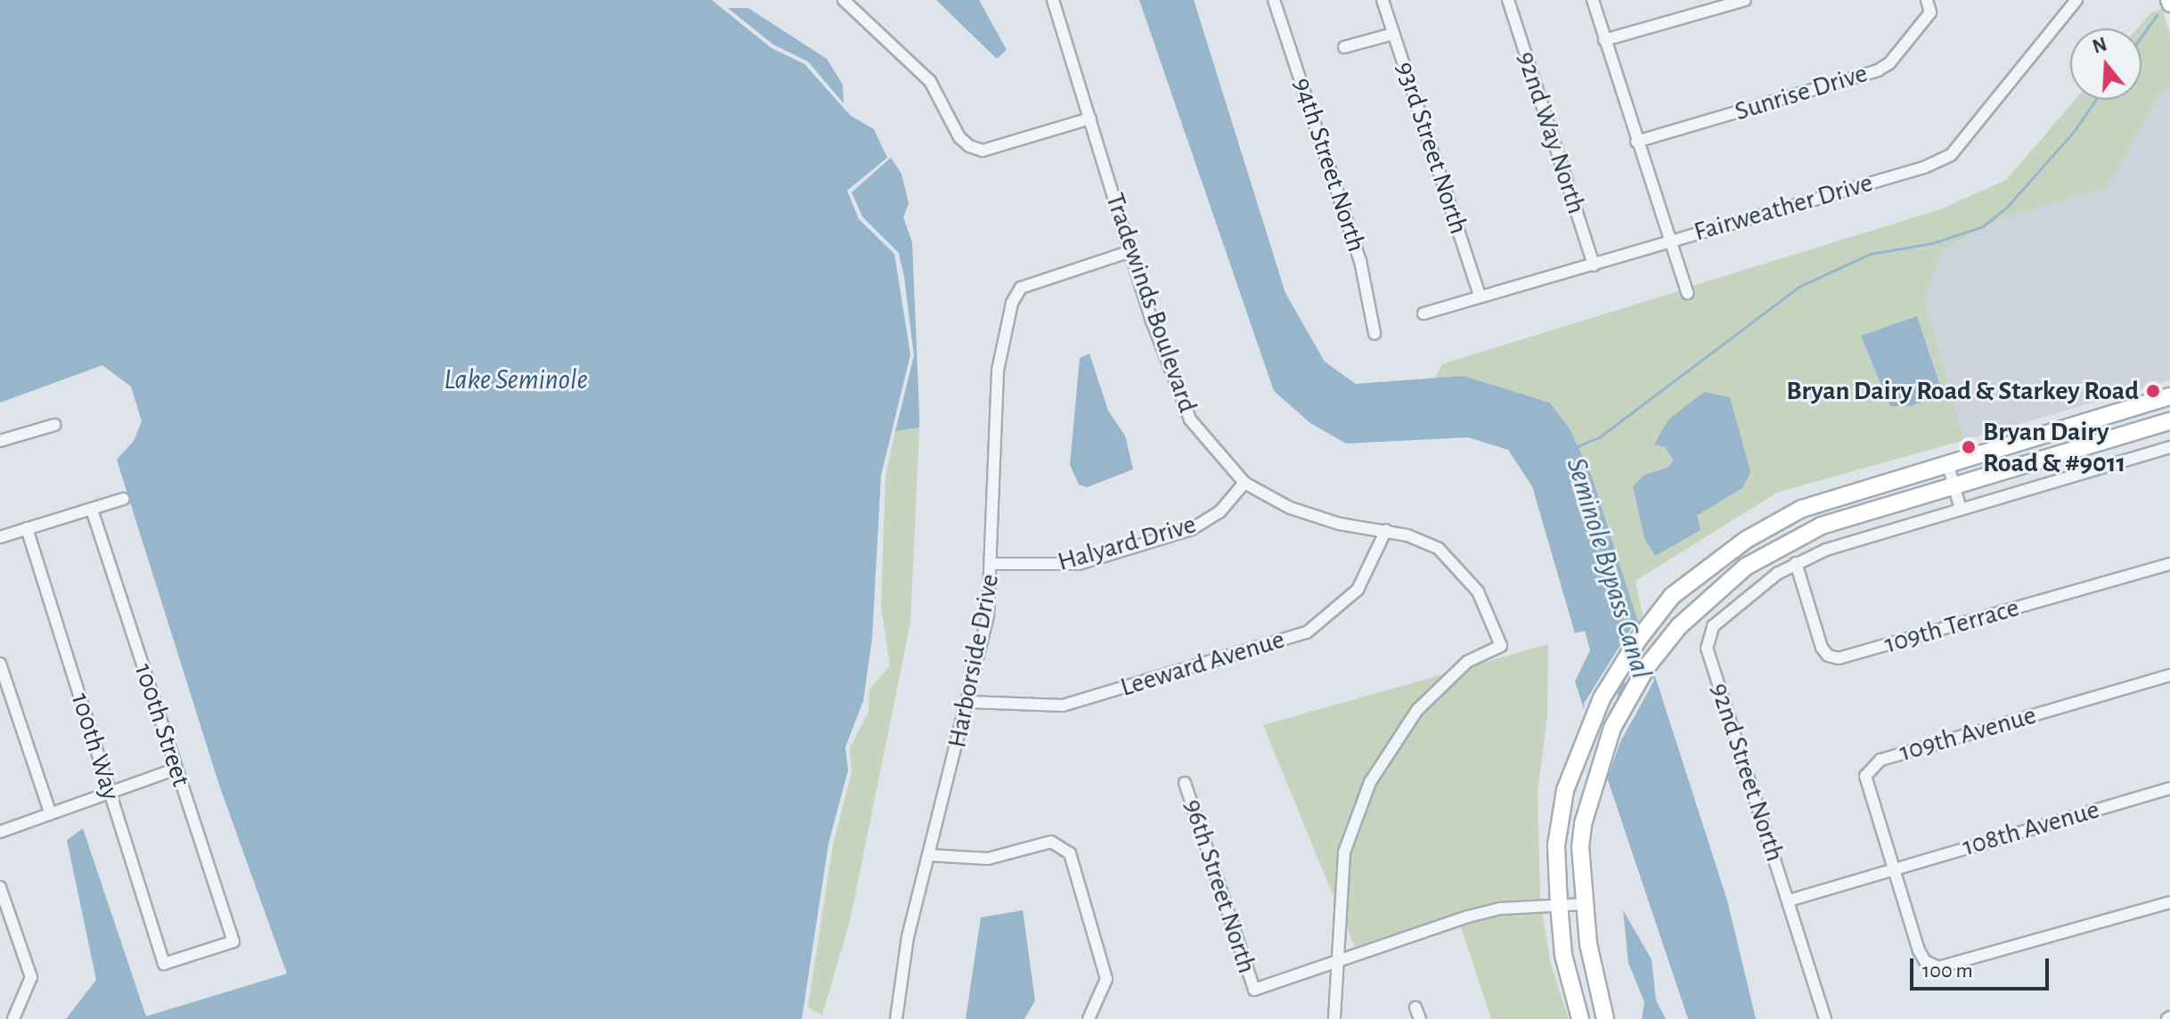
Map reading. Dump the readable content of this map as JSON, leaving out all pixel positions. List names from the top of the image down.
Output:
{
  "streets": {
    "street": [
      "Sunrise Drive",
      "92nd Way North",
      "93rd Street North",
      "94th Street North",
      "Fairweather Drive",
      "Tradewinds Boulevard",
      "Halyard Drive",
      "109th Terrace",
      "Harborside Drive",
      "Leeward Avenue",
      "100th Street",
      "109th Avenue",
      "100th Way",
      "92nd Street North",
      "108th Avenue",
      "96th Street North"
    ]
  },
  "crossings": [
    ["92nd Way North", "Fairweather Drive"],
    ["93rd Street North", "Fairweather Drive"],
    ["Tradewinds Boulevard", "Halyard Drive"],
    ["Tradewinds Boulevard", "Harborside Drive"],
    ["Tradewinds Boulevard", "Leeward Avenue"],
    ["Tradewinds Boulevard", "96th Street North"],
    ["Halyard Drive", "Harborside Drive"],
    ["109th Terrace", "92nd Street North"],
    ["Harborside Drive", "Leeward Avenue"],
    ["100th Street", "100th Way"],
    ["109th Avenue", "108th Avenue"],
    ["92nd Street North", "108th Avenue"]
  ],
  "water": ["Lake Seminole", "Seminole Bypass Canal"],
  "places": ["Bryan Dairy Road & Starkey Road", "Bryan Dairy Road & #9011"],
  "scale_bar": "100 m",
  "north": "top"
}
